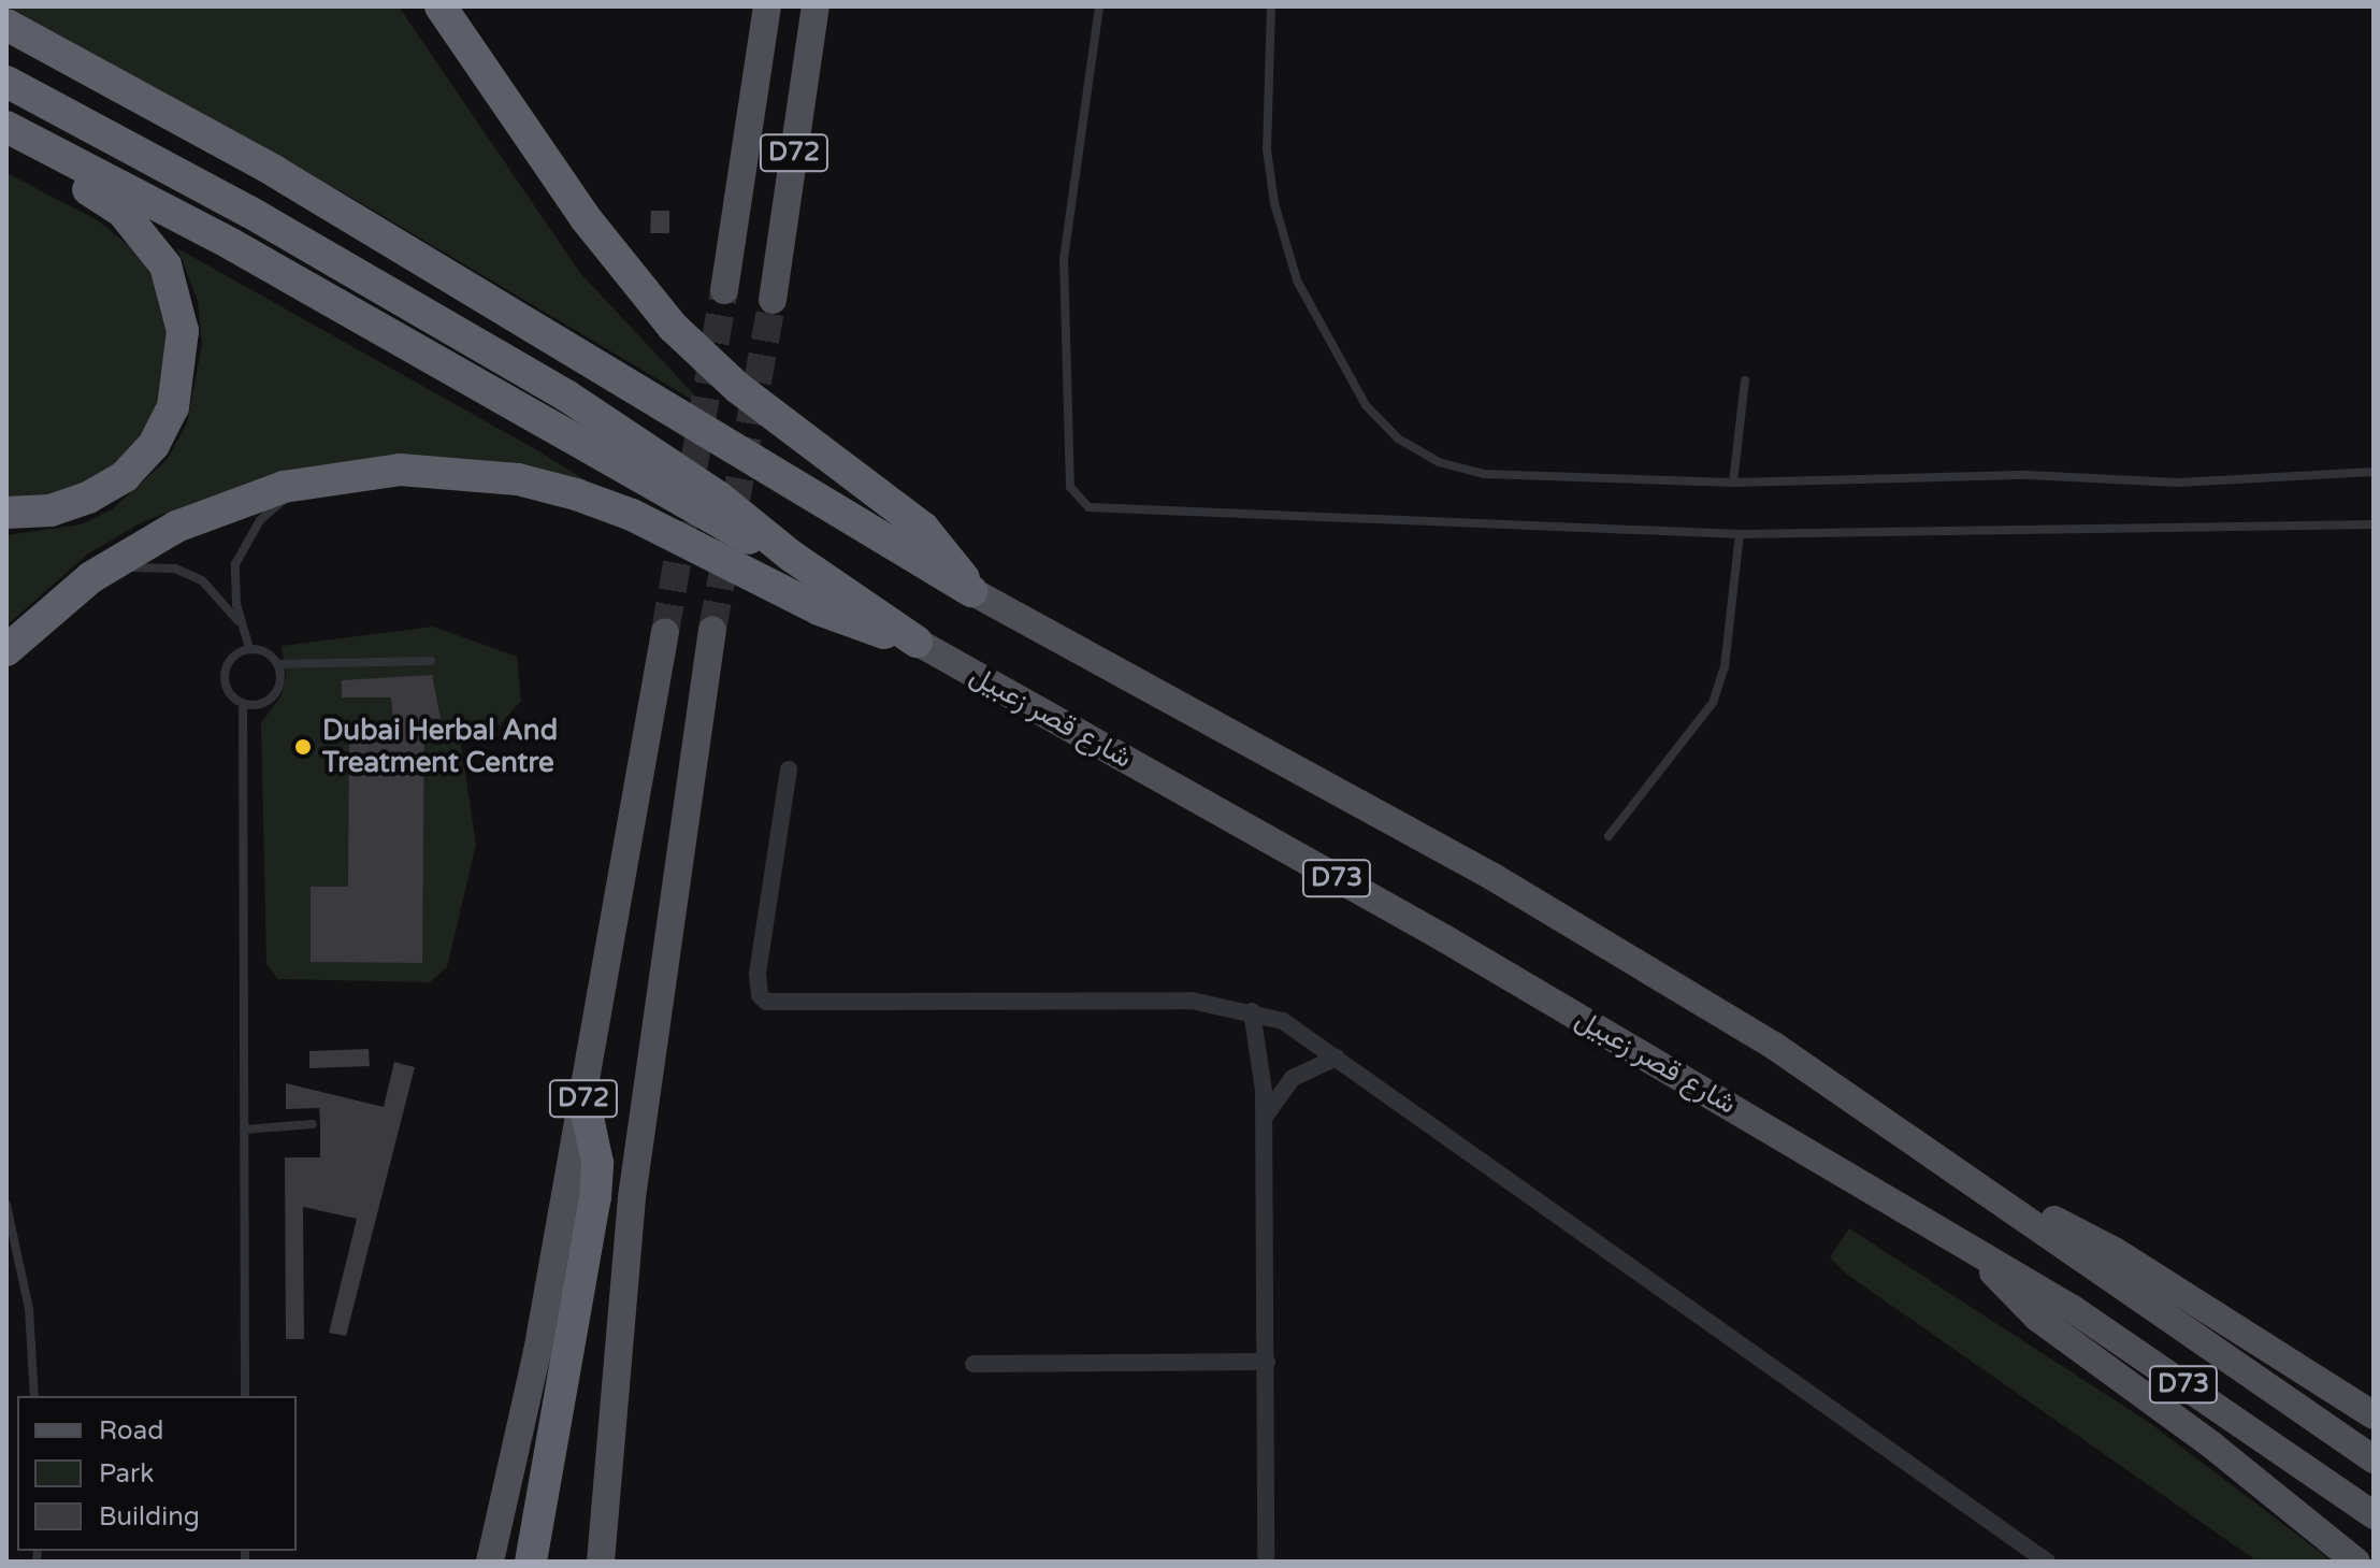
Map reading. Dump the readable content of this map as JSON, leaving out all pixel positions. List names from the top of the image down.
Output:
{
  "streets": {
    "main road": ["D72", "شارع قصر زعبيل", "D73"]
  },
  "places": ["Dubai Herbal And Treatment Centre"],
  "legend": ["Road", "Park", "Building"]
}
